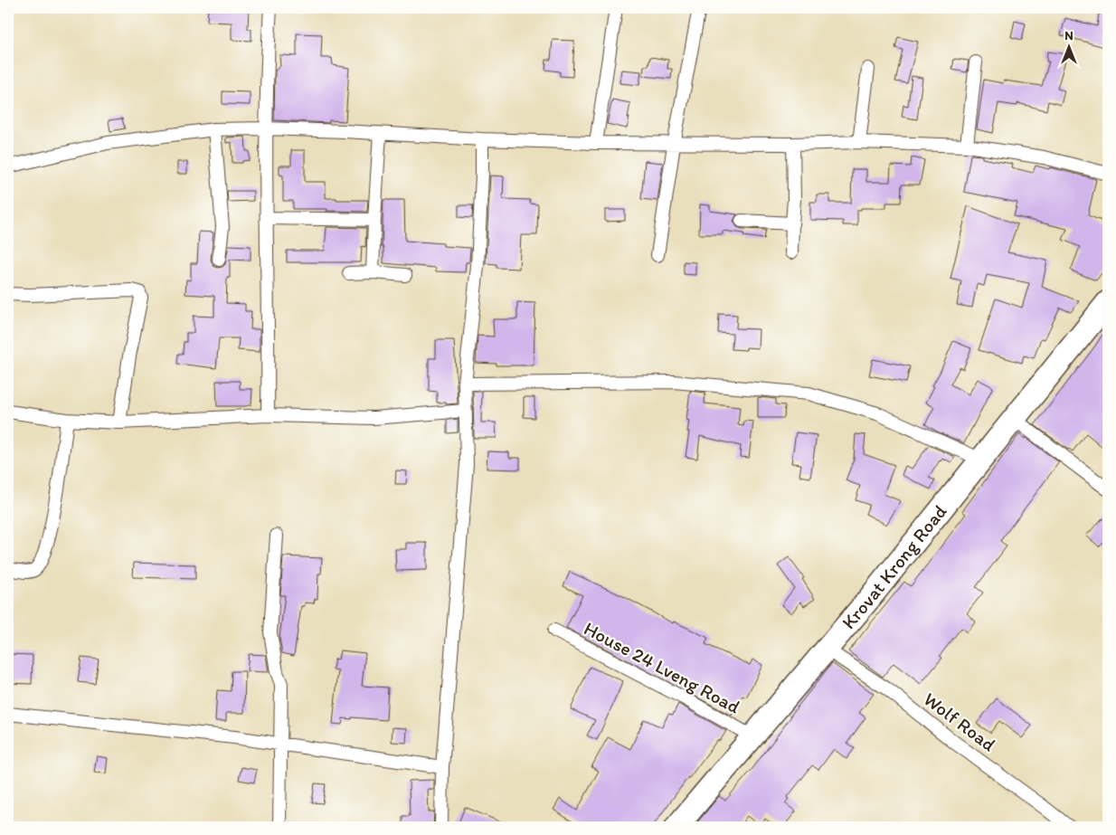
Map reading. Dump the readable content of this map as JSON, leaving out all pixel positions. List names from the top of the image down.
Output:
{
  "streets": {
    "highway": ["Krovat Krong Road"],
    "street": ["House 24 Lveng Road", "Wolf Road"]
  },
  "crossings": [
    ["Krovat Krong Road", "House 24 Lveng Road"],
    ["Krovat Krong Road", "Wolf Road"]
  ],
  "north": "top"
}
